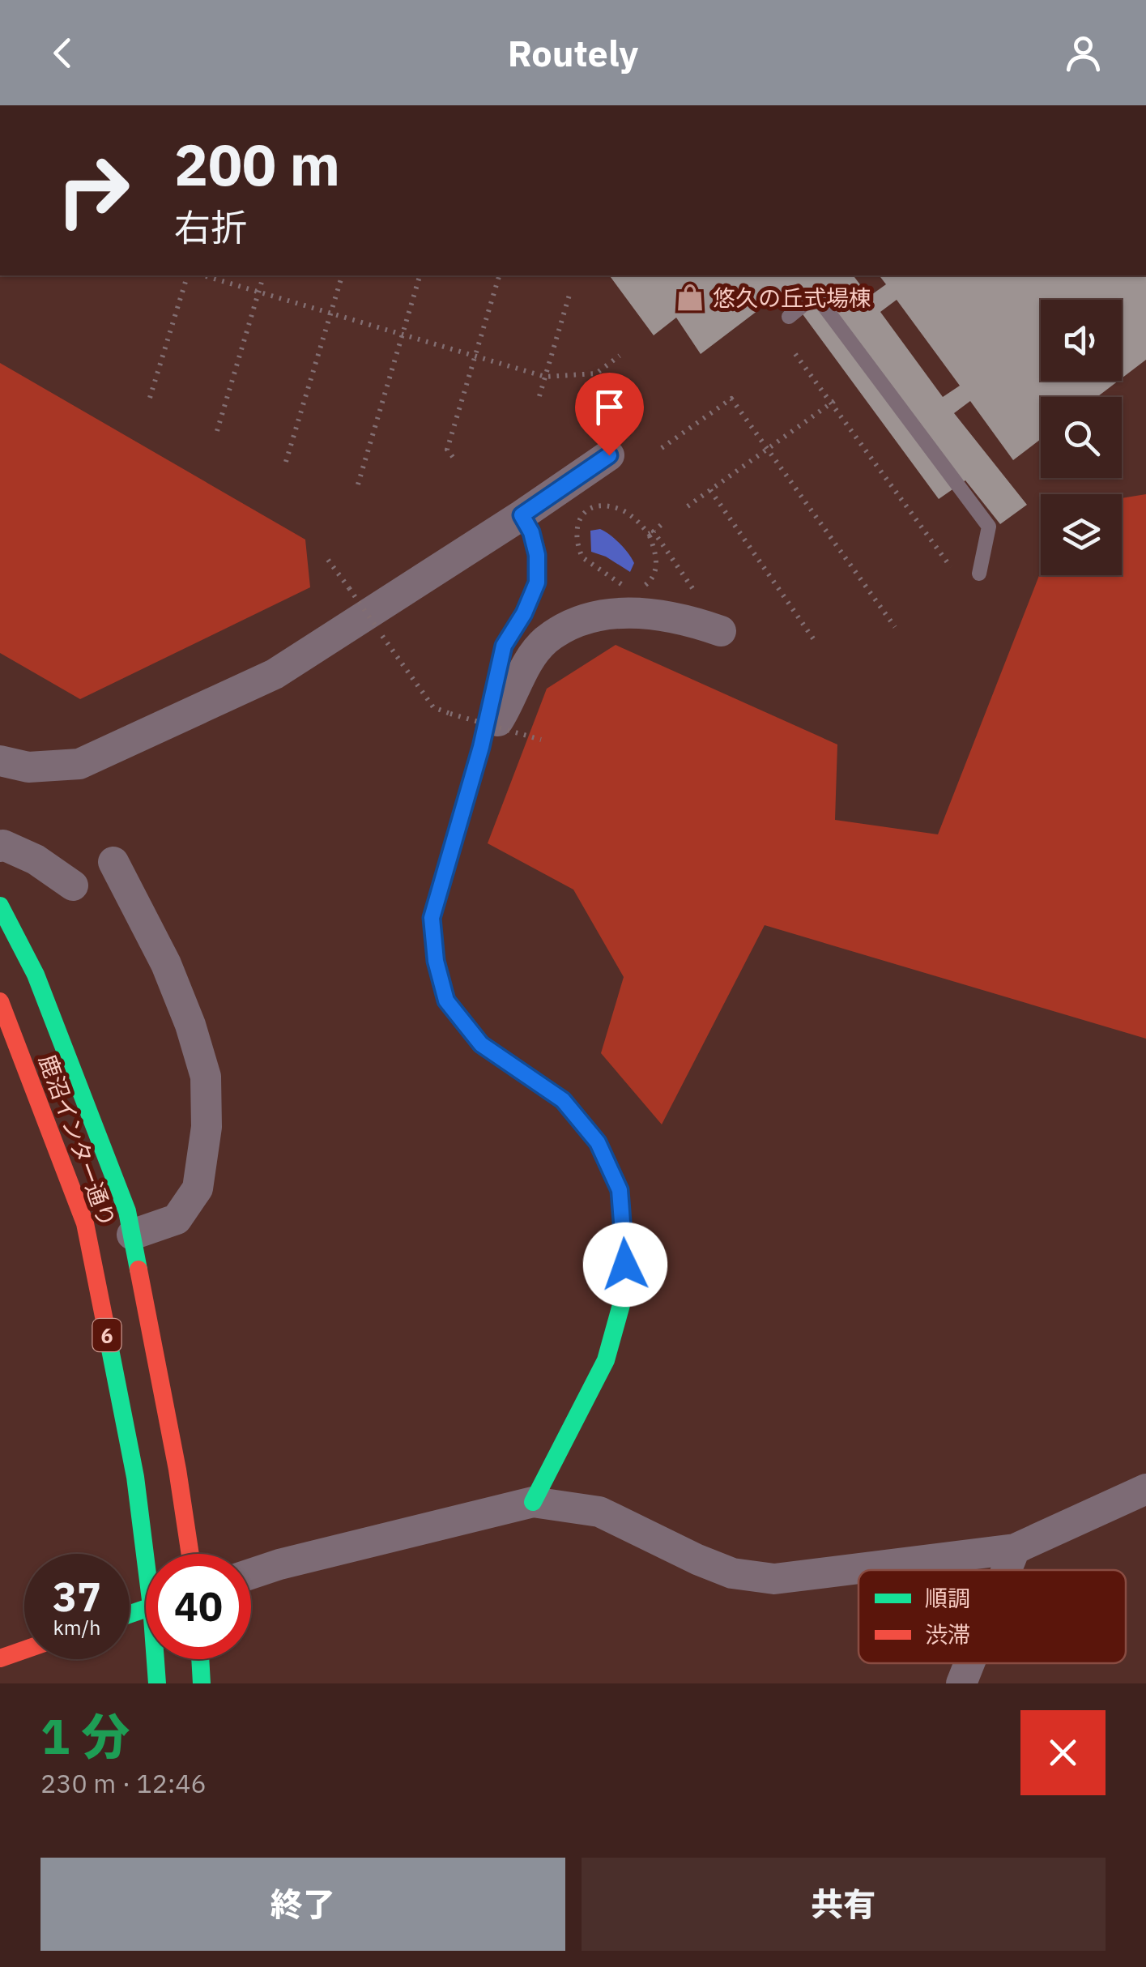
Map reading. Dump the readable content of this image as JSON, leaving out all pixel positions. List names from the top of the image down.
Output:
{
  "streets": {
    "main road": ["鹿沼インター通り", "6"]
  },
  "places": {
    "shop": ["悠久の丘式場棟"]
  },
  "legend": ["順調", "渋滞"],
  "page": {
    "header": "Routely",
    "turn": ["200 m", "右折"],
    "speed": "37 km/h",
    "limit": "40",
    "heading": ["1 分", "230 m · 12:46"],
    "buttons": ["終了", "共有"]
  }
}
